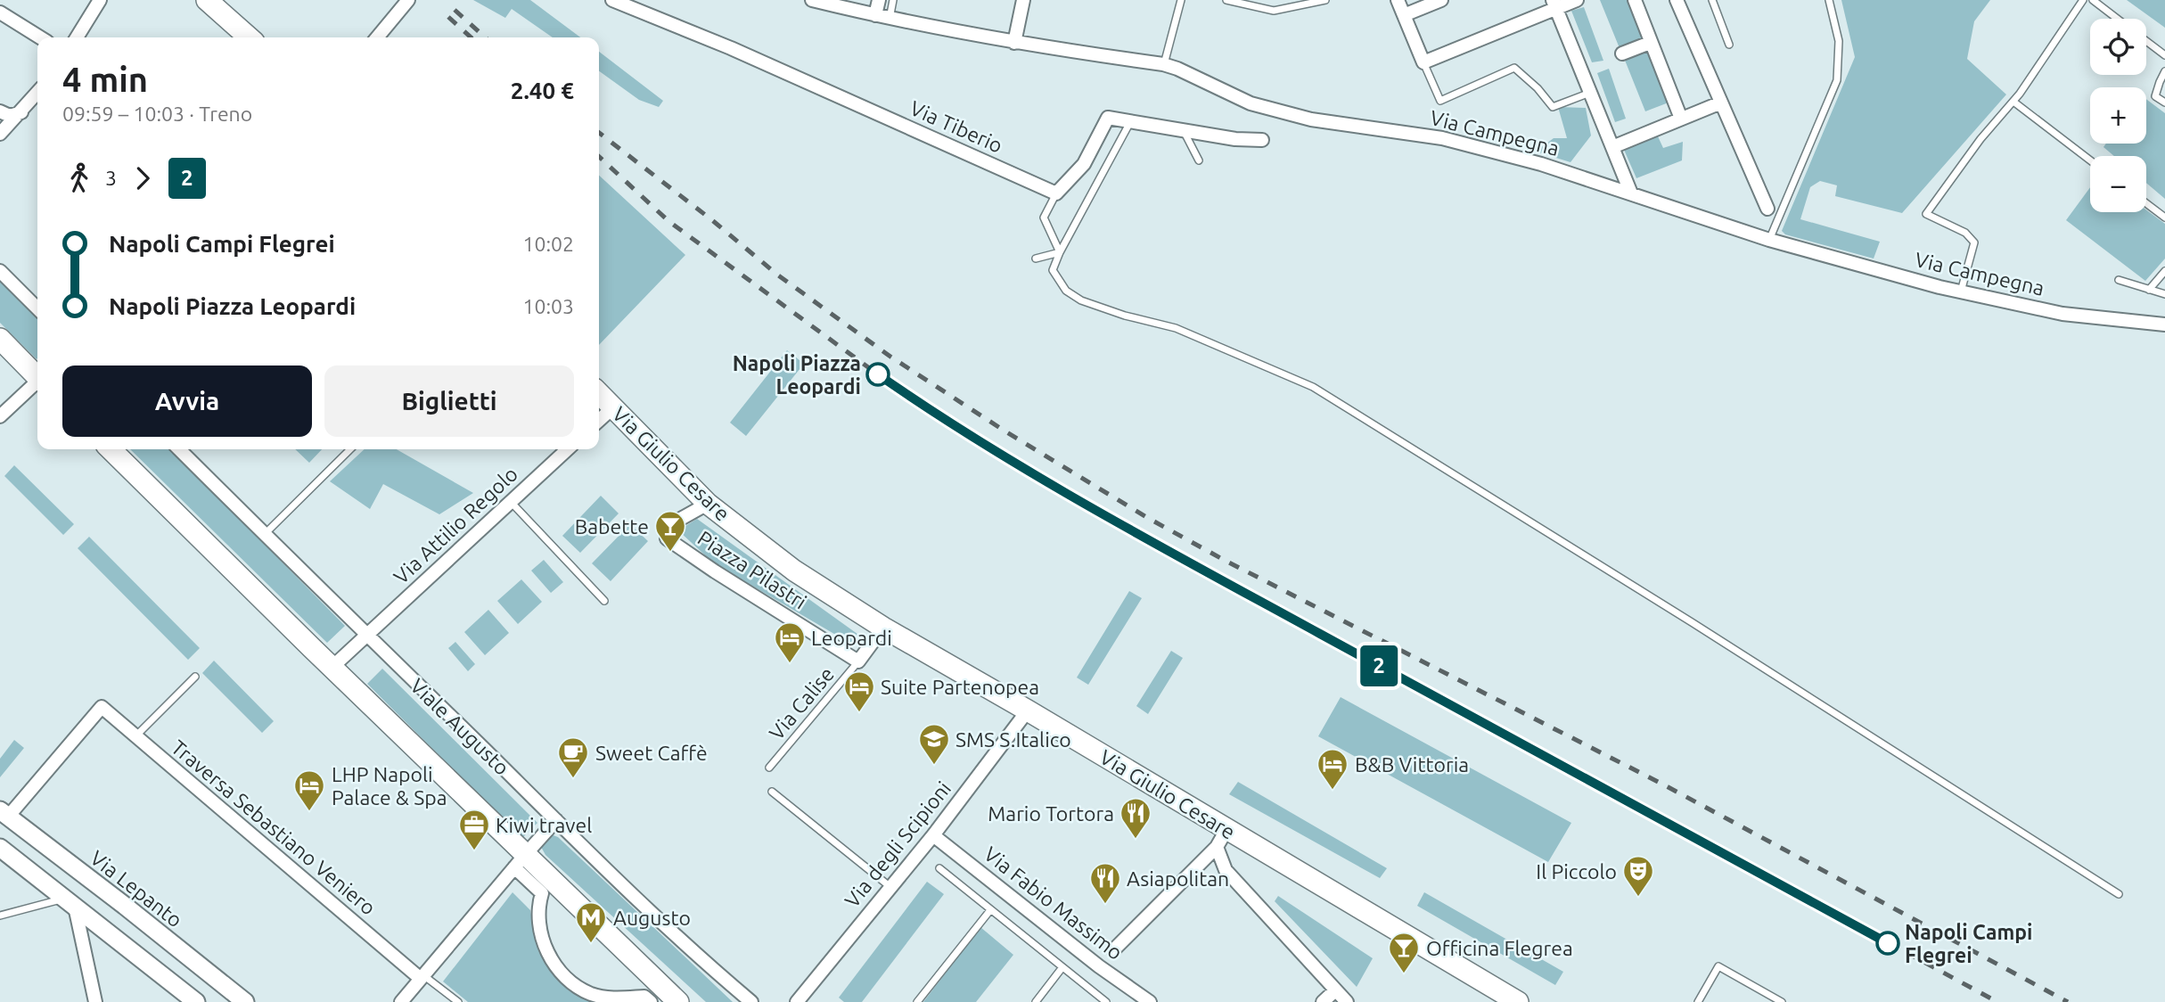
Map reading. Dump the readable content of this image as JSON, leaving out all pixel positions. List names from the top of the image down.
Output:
{
  "streets": {
    "main road": ["Via Giulio Cesare"],
    "street": [
      "Via Tiberio",
      "Via Campegna",
      "Via Attilio Regolo",
      "Piazza Pilastri",
      "Viale Augusto",
      "Traversa Sebastiano Veniero",
      "Via degli Scipioni",
      "Via Lepanto",
      "Via Fabio Massimo"
    ],
    "lane": ["Via Calise"]
  },
  "crossings": [
    ["Via Giulio Cesare", "Piazza Pilastri"],
    ["Via Giulio Cesare", "Via degli Scipioni"],
    ["Via Attilio Regolo", "Viale Augusto"],
    ["Piazza Pilastri", "Via Calise"],
    ["Traversa Sebastiano Veniero", "Via Lepanto"],
    ["Via degli Scipioni", "Via Fabio Massimo"]
  ],
  "places": {
    "other": ["Napoli Piazza Leopardi", "Napoli Campi Flegrei"],
    "bar": ["Babette", "Officina Flegrea"],
    "hotel": [
      "Leopardi",
      "Suite Partenopea",
      "B&B Vittoria",
      "LHP Napoli Palace & Spa"
    ],
    "school or university": ["SMS S.Italico"],
    "cafe": ["Sweet Caffè"],
    "restaurant": ["Mario Tortora", "Asiapolitan"],
    "office": ["Kiwi travel"],
    "theatre": ["Il Piccolo"],
    "metro station": ["Augusto"]
  },
  "page": {
    "on_map": "2",
    "map_buttons": ["+", "−"],
    "heading": ["4 min", "09:59 – 10:03 · Treno", "2.40 €"],
    "legs": ["3", "2"],
    "list": [
      {
        "name": "Napoli Campi Flegrei",
        "value": "10:02"
      },
      {
        "name": "Napoli Piazza Leopardi",
        "value": "10:03"
      }
    ],
    "buttons": ["Avvia", "Biglietti"]
  }
}
